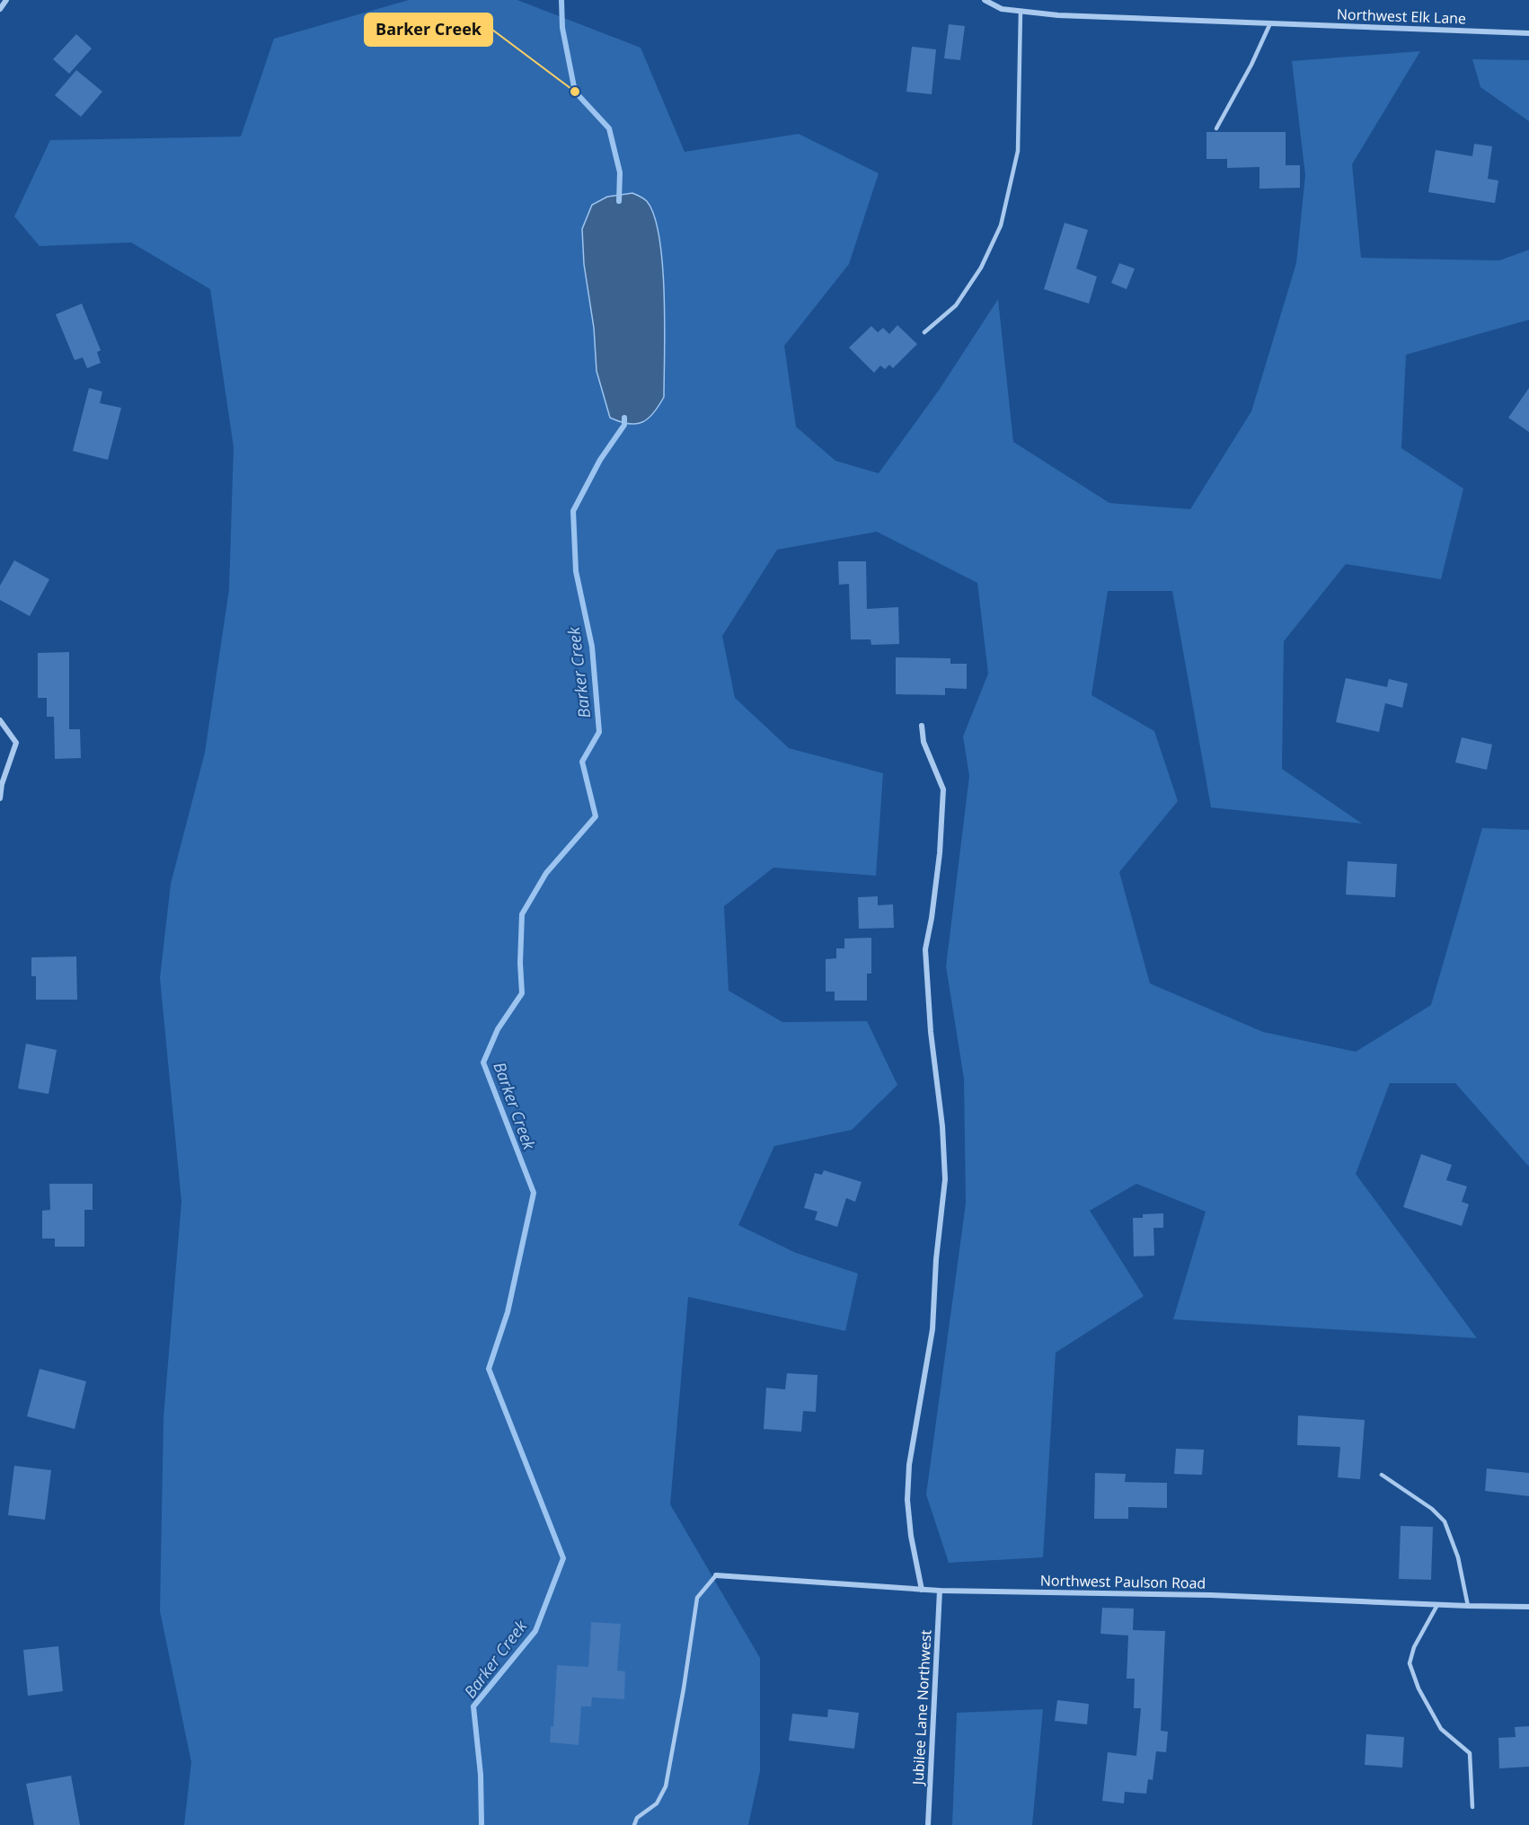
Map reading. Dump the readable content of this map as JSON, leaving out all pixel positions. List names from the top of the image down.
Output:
{
  "streets": {
    "street": ["Northwest Elk Lane", "Northwest Paulson Road", "Jubilee Lane Northwest"]
  },
  "crossings": [
    ["Northwest Paulson Road", "Jubilee Lane Northwest"]
  ],
  "water": ["Barker Creek"],
  "places": ["Barker Creek"]
}
